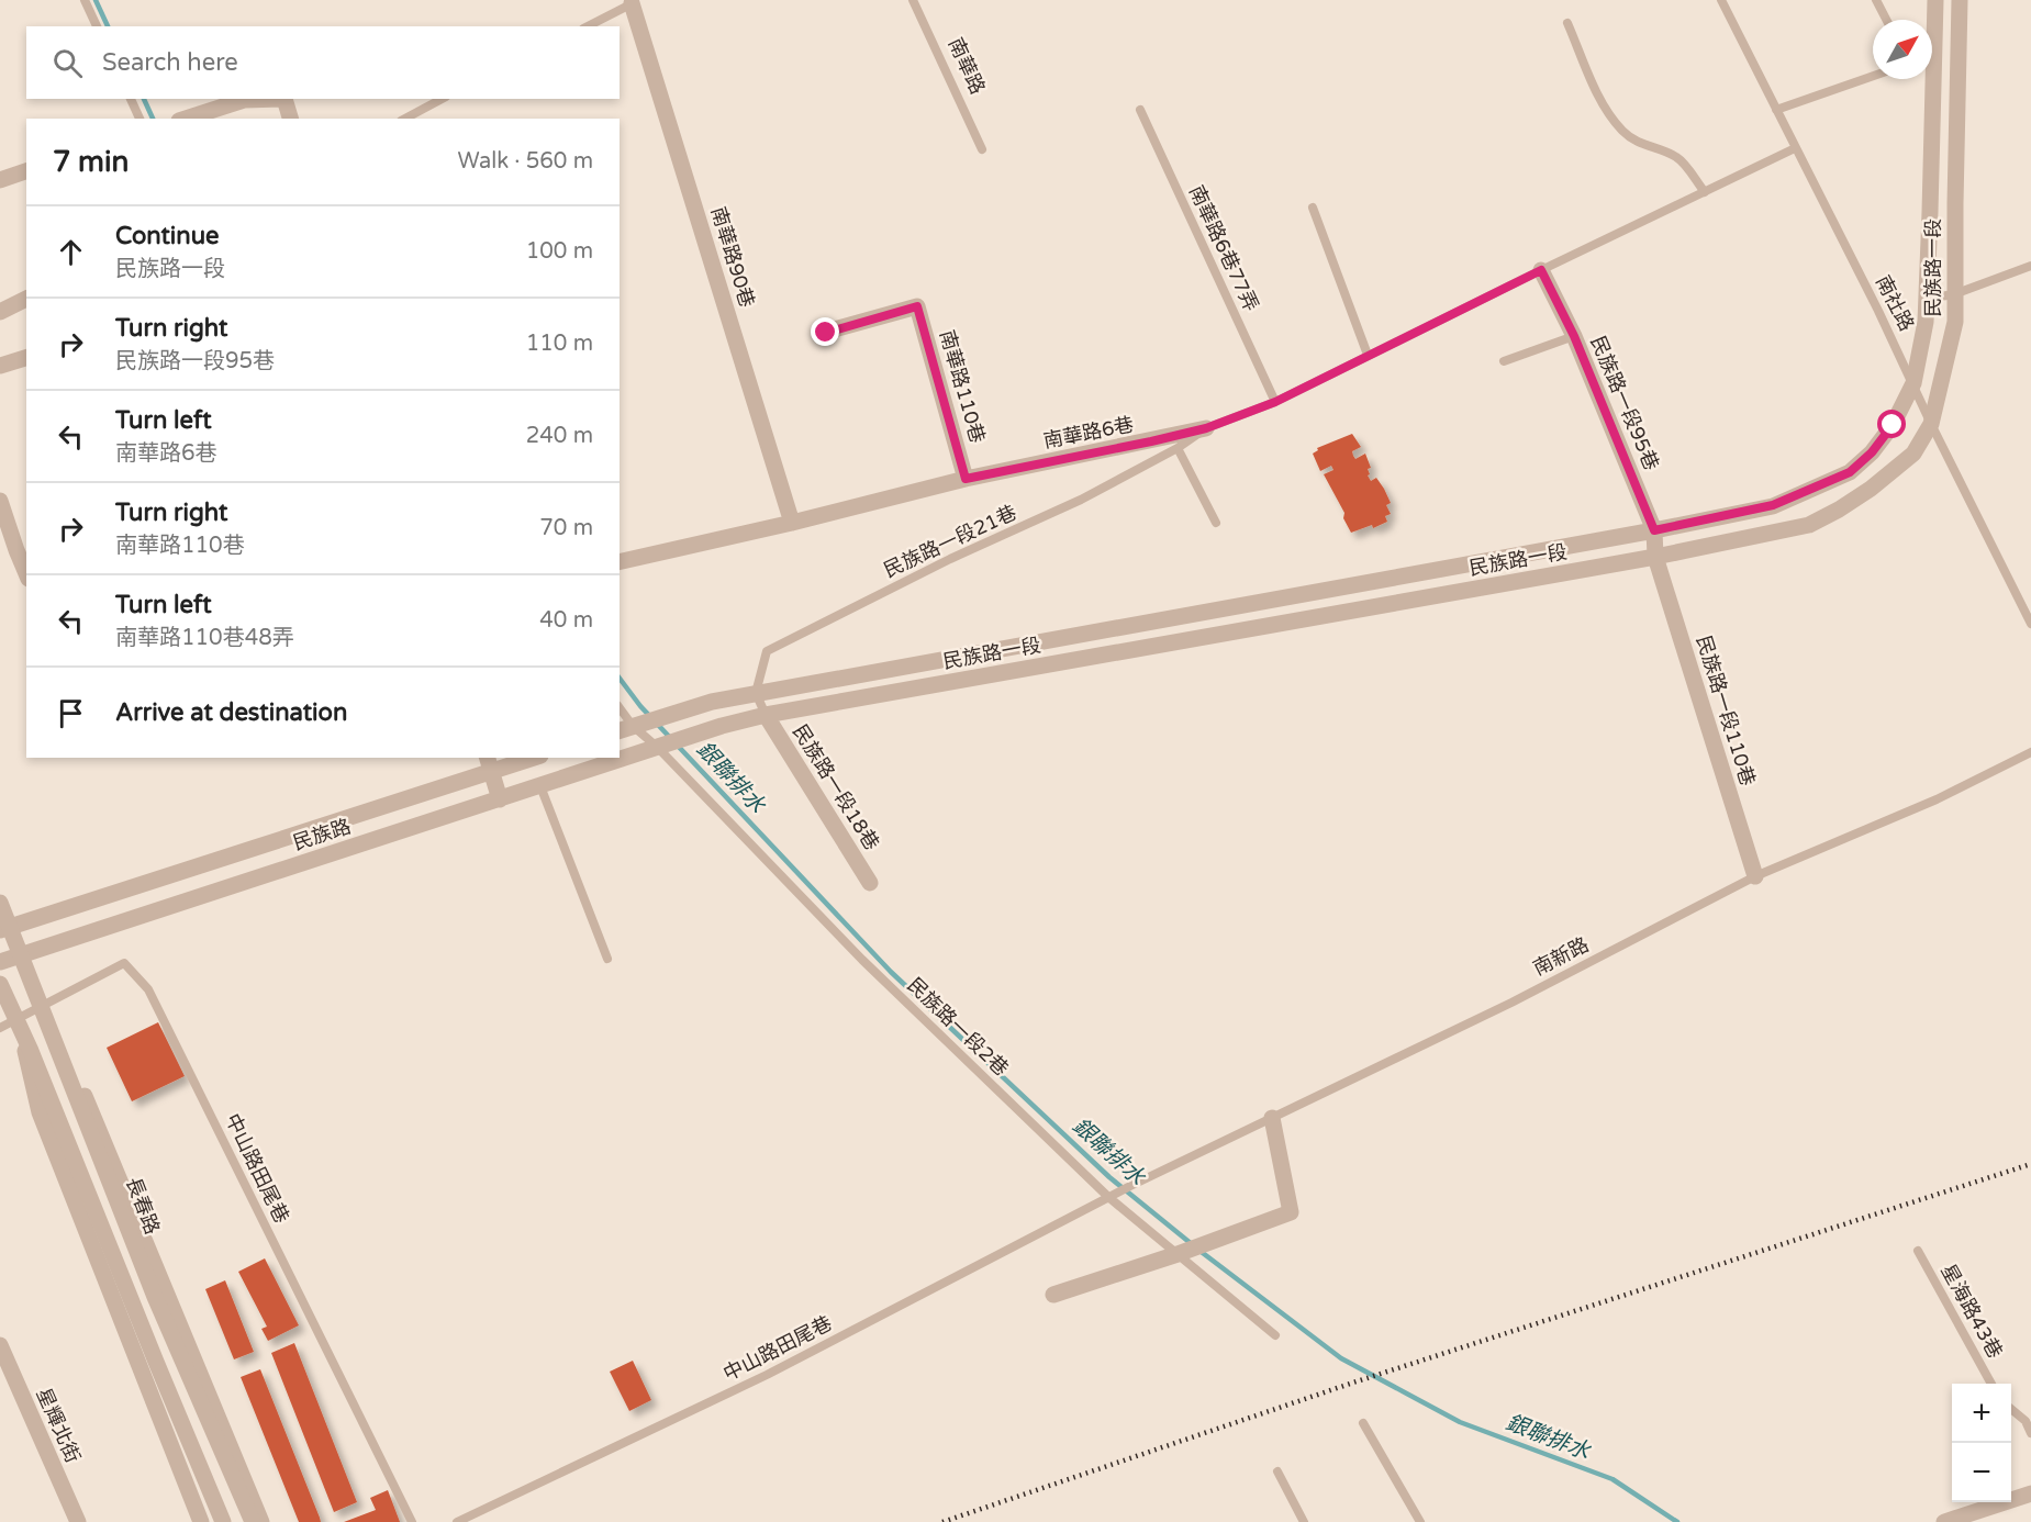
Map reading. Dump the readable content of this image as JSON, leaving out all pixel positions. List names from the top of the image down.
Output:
{
  "streets": {
    "street": [
      "南華路90巷",
      "民族路一段",
      "南華路110巷",
      "民族路一段95巷",
      "南華路6巷",
      "民族路一段110巷",
      "民族路一段18巷",
      "民族路",
      "長春路",
      "星輝北街"
    ],
    "lane": [
      "南華路",
      "南華路6巷77弄",
      "南社路",
      "民族路一段21巷",
      "南新路",
      "民族路一段2巷",
      "中山路田尾巷",
      "星海路43巷"
    ]
  },
  "crossings": [
    ["南華路6巷77弄", "南華路6巷"],
    ["南華路90巷", "南華路6巷"],
    ["民族路一段", "南社路"],
    ["民族路一段", "民族路一段95巷"],
    ["民族路一段", "民族路一段21巷"],
    ["民族路一段", "民族路一段110巷"],
    ["民族路一段", "民族路一段18巷"],
    ["民族路一段", "民族路"],
    ["民族路一段", "民族路一段2巷"],
    ["南社路", "南華路6巷"],
    ["南華路110巷", "南華路6巷"],
    ["民族路一段95巷", "南華路6巷"],
    ["民族路一段95巷", "民族路一段110巷"],
    ["南華路6巷", "民族路一段21巷"],
    ["民族路一段110巷", "南新路"],
    ["民族路", "民族路一段2巷"],
    ["民族路", "長春路"],
    ["南新路", "民族路一段2巷"],
    ["南新路", "中山路田尾巷"],
    ["民族路一段2巷", "中山路田尾巷"],
    ["中山路田尾巷", "長春路"]
  ],
  "water": ["銀聯排水"],
  "north": "top right",
  "page": {
    "search": "Search here",
    "heading": ["7 min", "Walk · 560 m"],
    "list": [
      ["Continue", "民族路一段", "100 m"],
      ["Turn right", "民族路一段95巷", "110 m"],
      ["Turn left", "南華路6巷", "240 m"],
      ["Turn right", "南華路110巷", "70 m"],
      ["Turn left", "南華路110巷48弄", "40 m"],
      "Arrive at destination"
    ],
    "map_buttons": ["+", "−"]
  }
}
